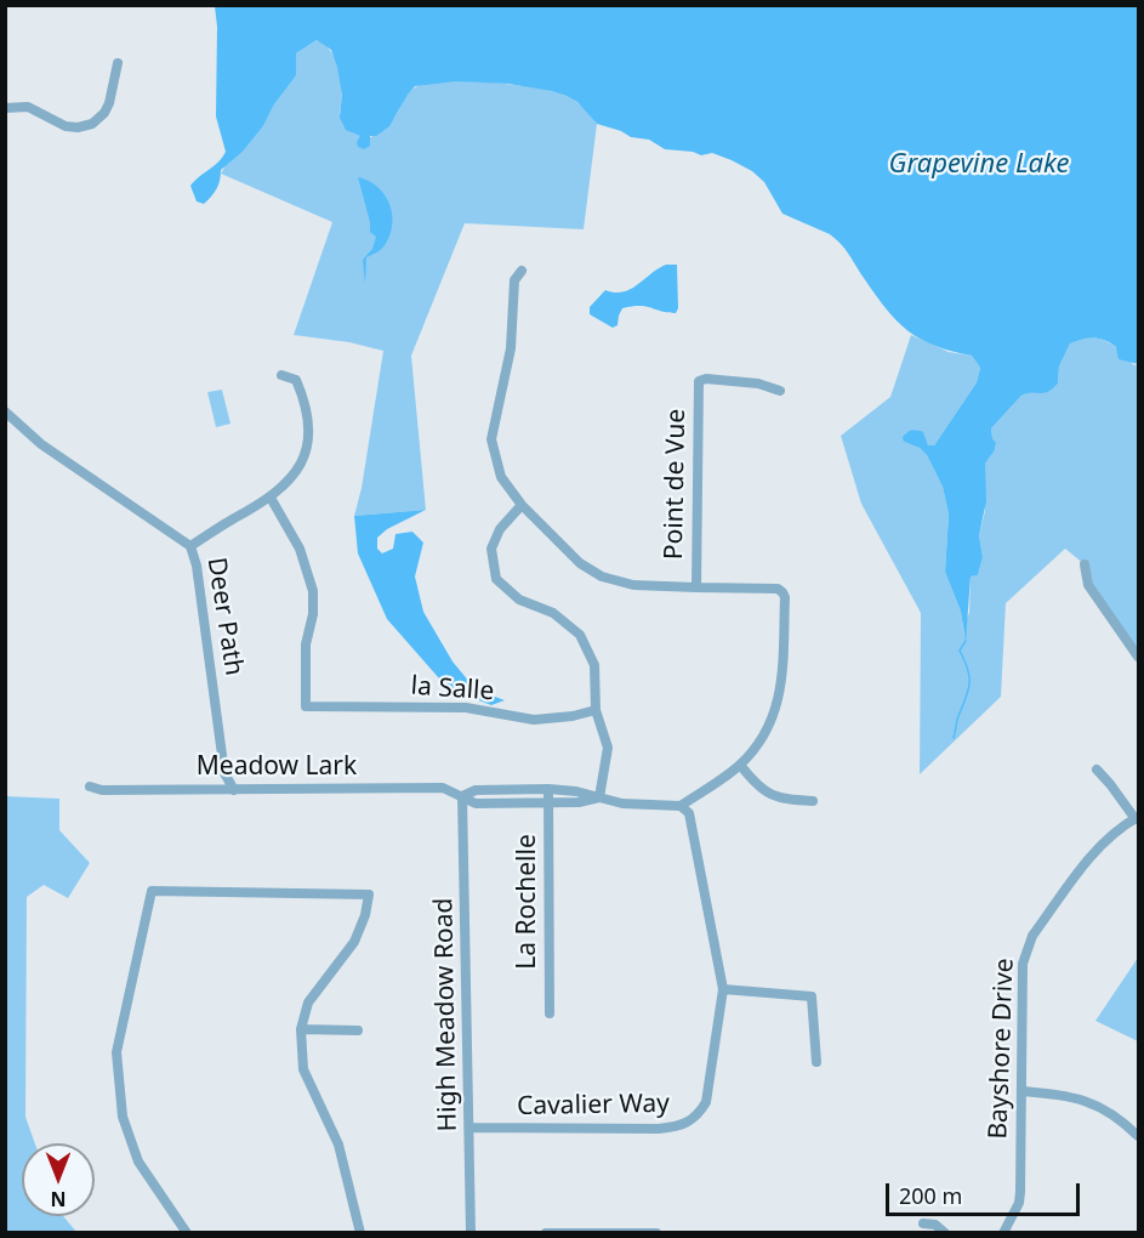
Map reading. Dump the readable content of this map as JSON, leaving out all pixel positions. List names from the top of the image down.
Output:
{
  "streets": {
    "street": [
      "Point de Vue",
      "Deer Path",
      "la Salle",
      "Meadow Lark",
      "La Rochelle",
      "High Meadow Road",
      "Bayshore Drive",
      "Cavalier Way"
    ]
  },
  "crossings": [
    ["Point de Vue", "Cavalier Way"],
    ["Deer Path", "Meadow Lark"],
    ["Meadow Lark", "La Rochelle"],
    ["Meadow Lark", "High Meadow Road"],
    ["High Meadow Road", "Cavalier Way"]
  ],
  "water": ["Grapevine Lake"],
  "scale_bar": "200 m",
  "north": "bottom"
}
